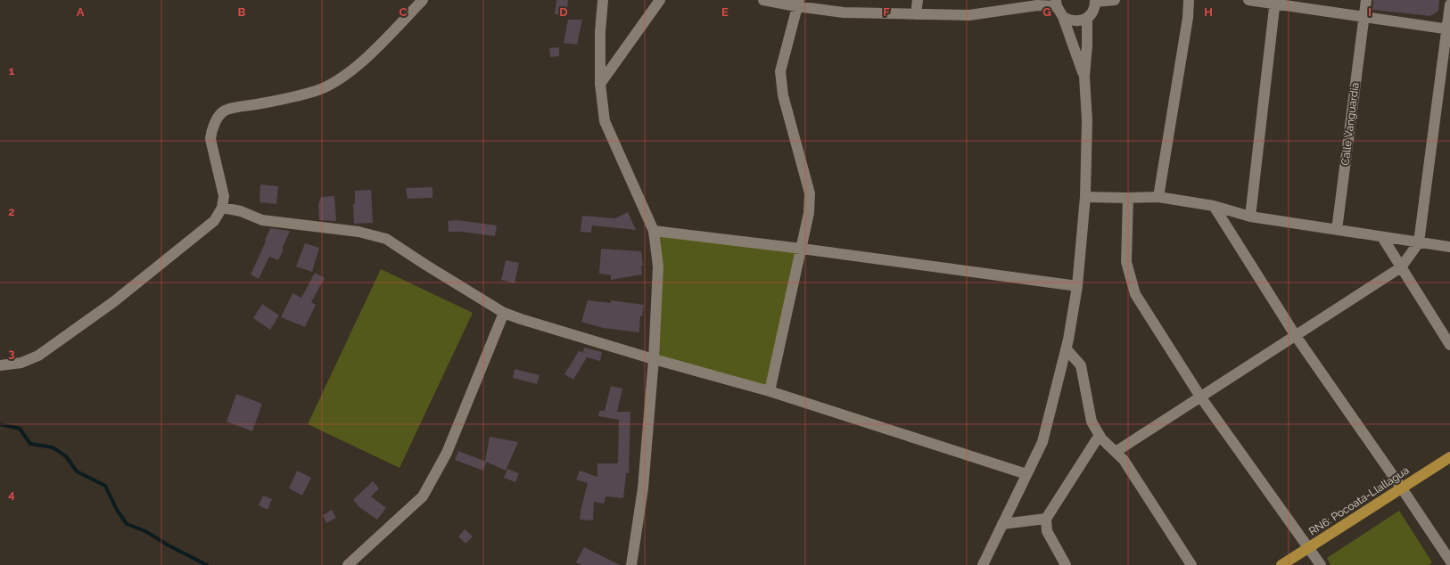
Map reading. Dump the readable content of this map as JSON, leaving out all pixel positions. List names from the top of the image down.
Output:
{
  "streets": {
    "highway": ["RN6: Pocoata-Llallagua"],
    "street": ["Calle Vanguardia"]
  },
  "grid": {
    "columns": [
      "A",
      "B",
      "C",
      "D",
      "E",
      "F",
      "G",
      "H",
      "I"
    ],
    "rows": [
      "1",
      "2",
      "3",
      "4"
    ]
  }
}
